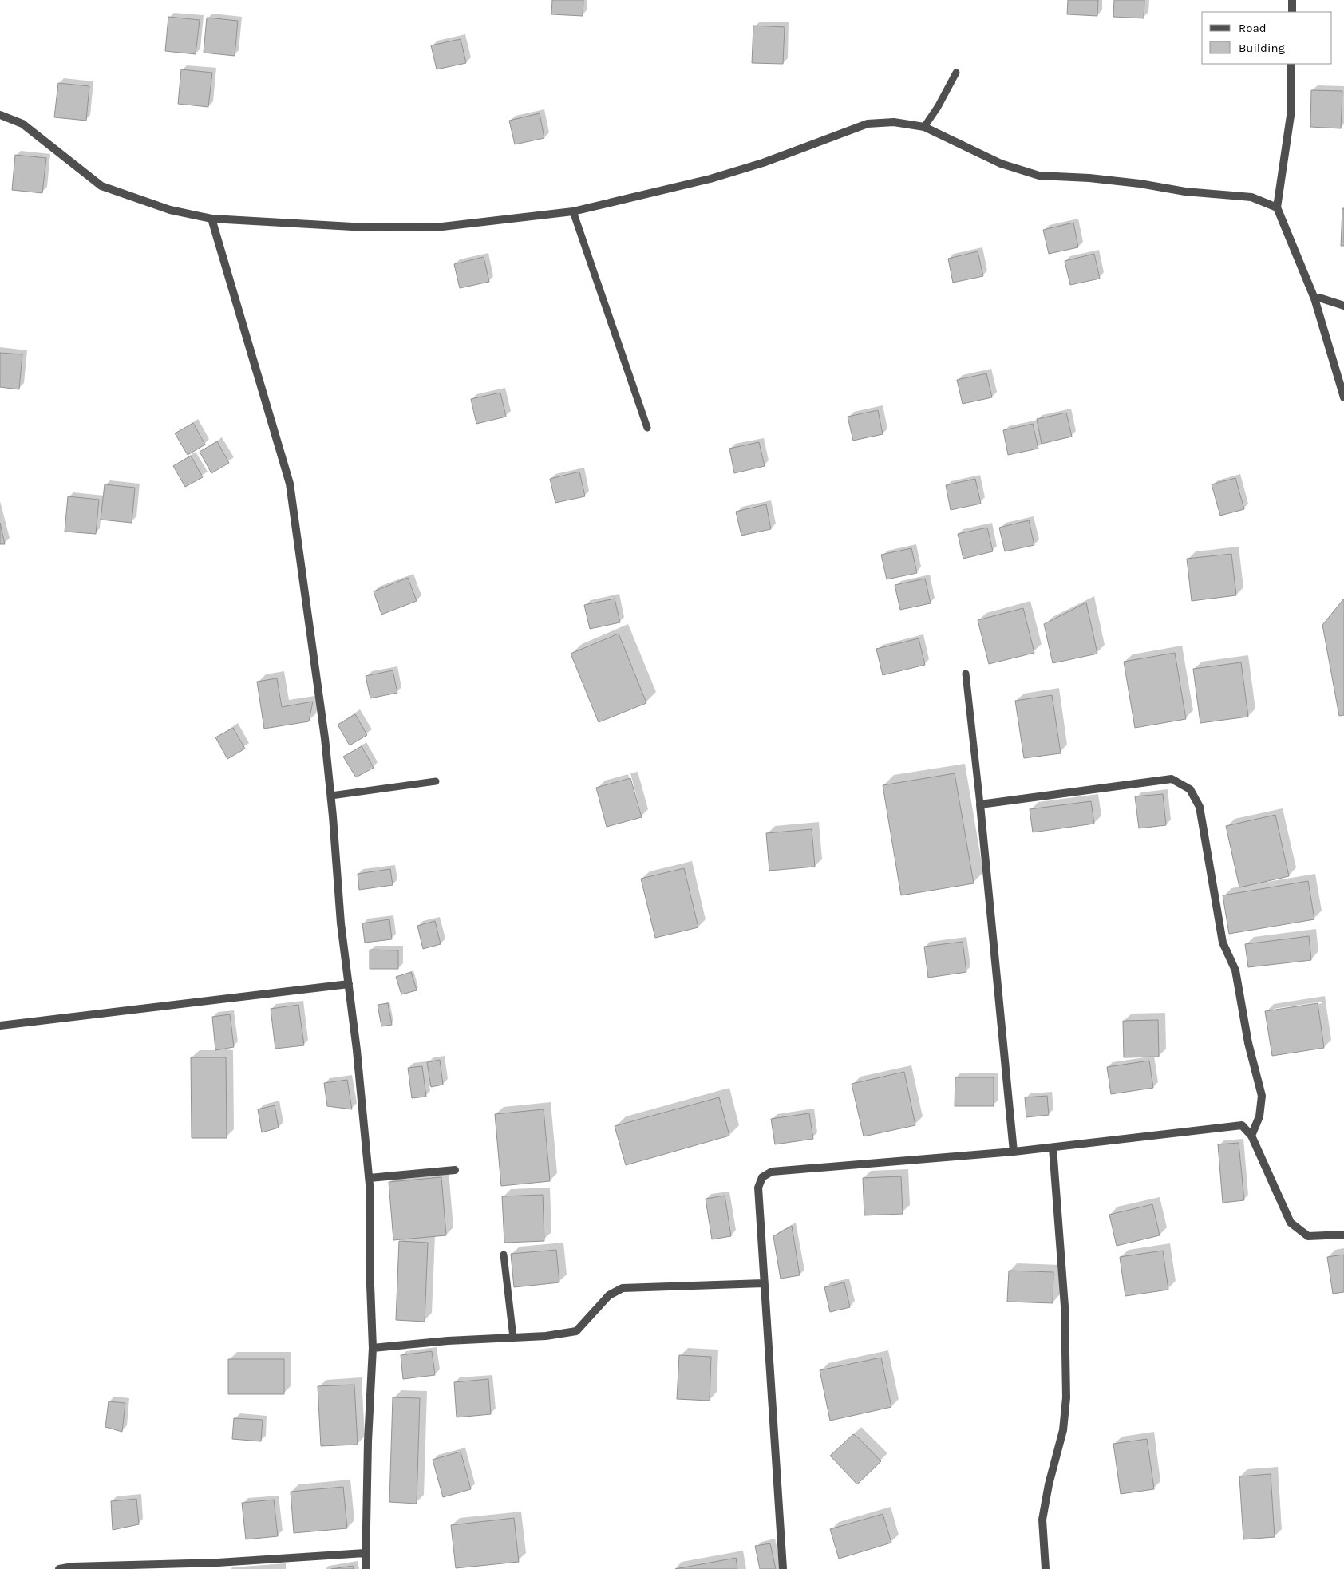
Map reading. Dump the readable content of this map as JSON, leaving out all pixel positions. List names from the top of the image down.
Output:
{
  "legend": ["Road", "Building"]
}
